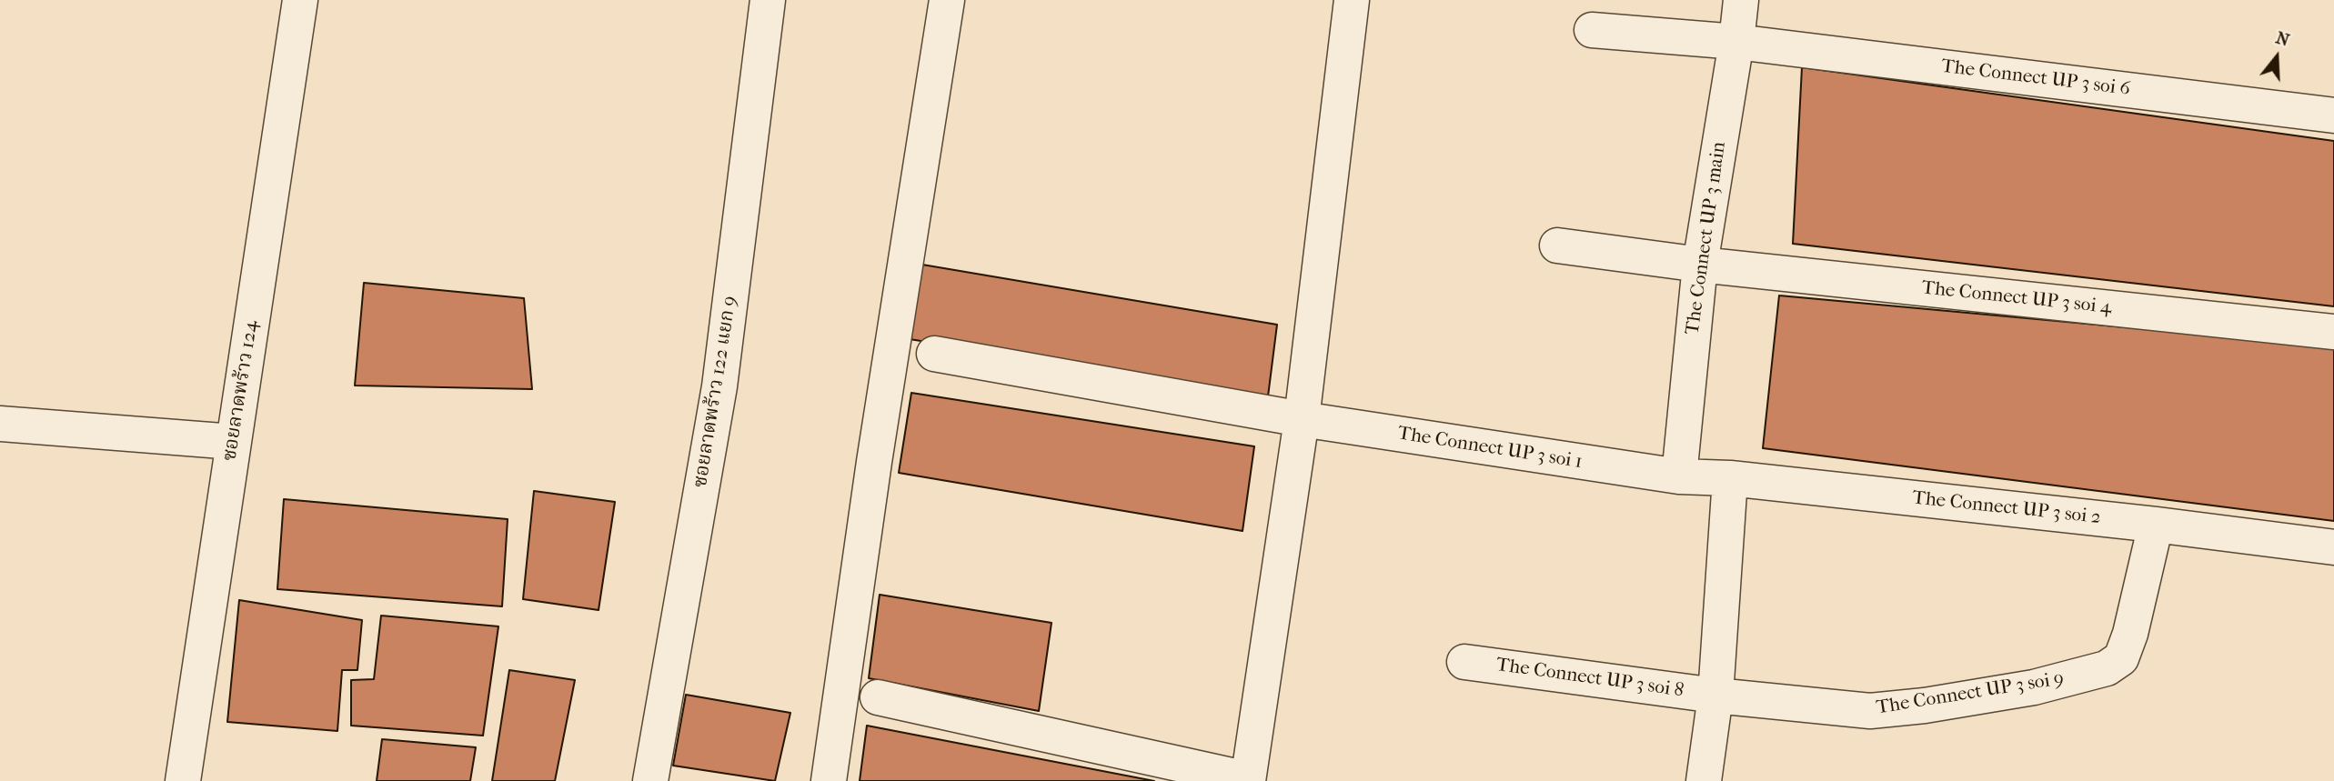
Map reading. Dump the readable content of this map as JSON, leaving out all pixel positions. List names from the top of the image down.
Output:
{
  "streets": {
    "street": [
      "The Connect UP 3 soi 6",
      "The Connect UP 3 main",
      "The Connect UP 3 soi 4",
      "ซอยลาดพร้าว 124",
      "ซอยลาดพร้าว 122 แยก 9",
      "The Connect UP 3 soi 1",
      "The Connect UP 3 soi 2",
      "The Connect UP 3 soi 8",
      "The Connect UP 3 soi 9"
    ]
  },
  "crossings": [
    ["The Connect UP 3 soi 6", "The Connect UP 3 main"],
    ["The Connect UP 3 main", "The Connect UP 3 soi 4"],
    ["The Connect UP 3 main", "The Connect UP 3 soi 1"],
    ["The Connect UP 3 main", "The Connect UP 3 soi 2"],
    ["The Connect UP 3 soi 1", "The Connect UP 3 soi 2"],
    ["The Connect UP 3 soi 2", "The Connect UP 3 soi 9"],
    ["The Connect UP 3 soi 8", "The Connect UP 3 soi 9"]
  ],
  "north": "top"
}
